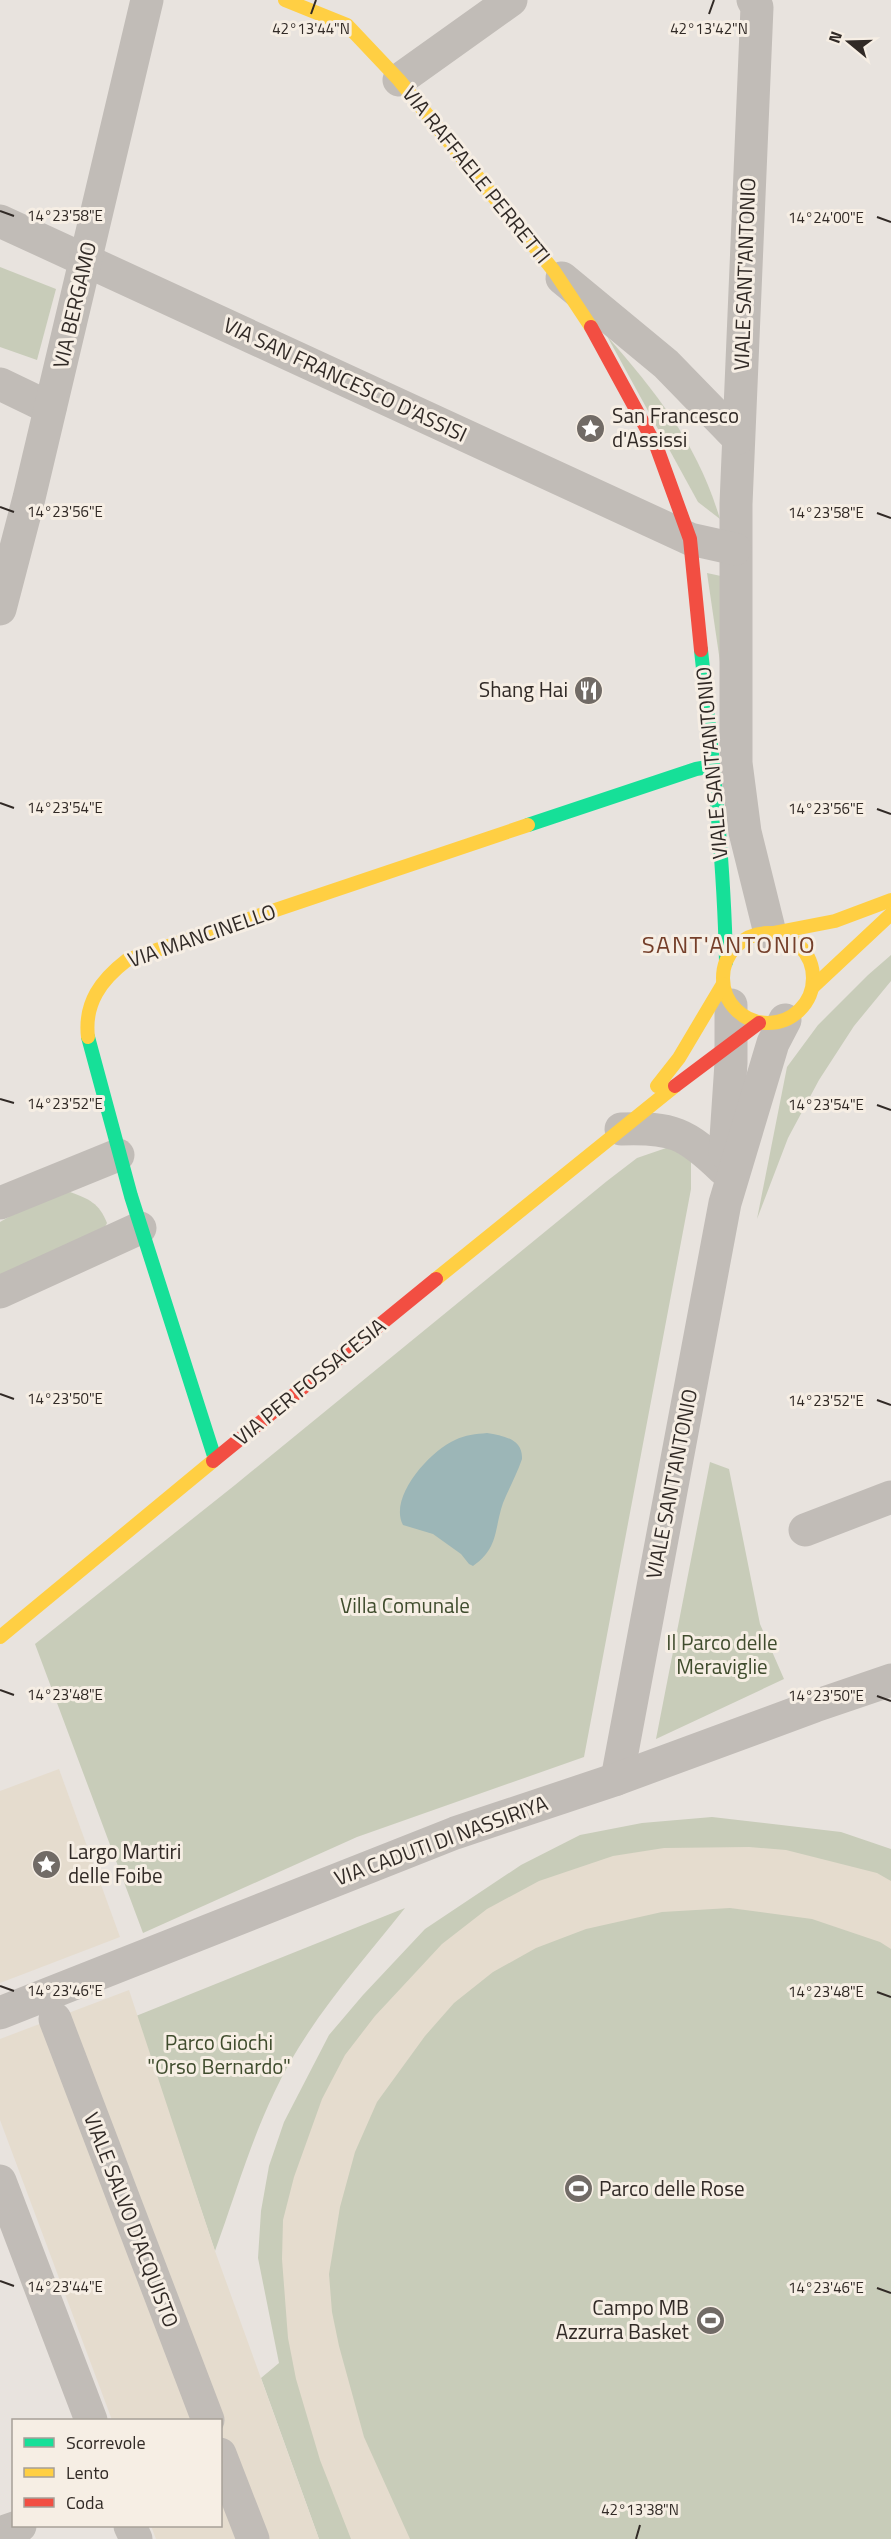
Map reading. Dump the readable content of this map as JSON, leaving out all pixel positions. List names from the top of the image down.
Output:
{
  "streets": {
    "street": [
      "VIA RAFFAELE PERRETTI",
      "VIALE SANT'ANTONIO",
      "VIA BERGAMO",
      "VIA SAN FRANCESCO D'ASSISI",
      "VIA MANCINELLO",
      "VIA PER FOSSACESIA",
      "VIA CADUTI DI NASSIRIYA",
      "VIALE SALVO D'ACQUISTO"
    ]
  },
  "crossings": [
    ["VIA RAFFAELE PERRETTI", "VIALE SANT'ANTONIO"],
    ["VIA RAFFAELE PERRETTI", "VIA SAN FRANCESCO D'ASSISI"],
    ["VIALE SANT'ANTONIO", "VIA SAN FRANCESCO D'ASSISI"],
    ["VIALE SANT'ANTONIO", "VIA MANCINELLO"],
    ["VIALE SANT'ANTONIO", "VIA PER FOSSACESIA"],
    ["VIALE SANT'ANTONIO", "VIA CADUTI DI NASSIRIYA"],
    ["VIA MANCINELLO", "VIA PER FOSSACESIA"]
  ],
  "districts": ["SANT'ANTONIO"],
  "parks": ["Villa Comunale", "Il Parco delle Meraviglie", "Parco Giochi \"Orso Bernardo\""],
  "places": {
    "place": ["San Francesco d'Assissi", "Largo Martiri delle Foibe"],
    "restaurant": ["Shang Hai"],
    "sports": ["Parco delle Rose", "Campo MB Azzurra Basket"]
  },
  "legend": ["Scorrevole", "Lento", "Coda"],
  "north": "left",
  "coordinates": [
    "42°13'44\"N",
    "42°13'42\"N",
    "14°23'58\"E",
    "14°24'00\"E",
    "14°23'56\"E",
    "14°23'54\"E",
    "14°23'52\"E",
    "14°23'50\"E",
    "14°23'48\"E",
    "14°23'46\"E",
    "14°23'44\"E",
    "42°13'38\"N"
  ]
}
